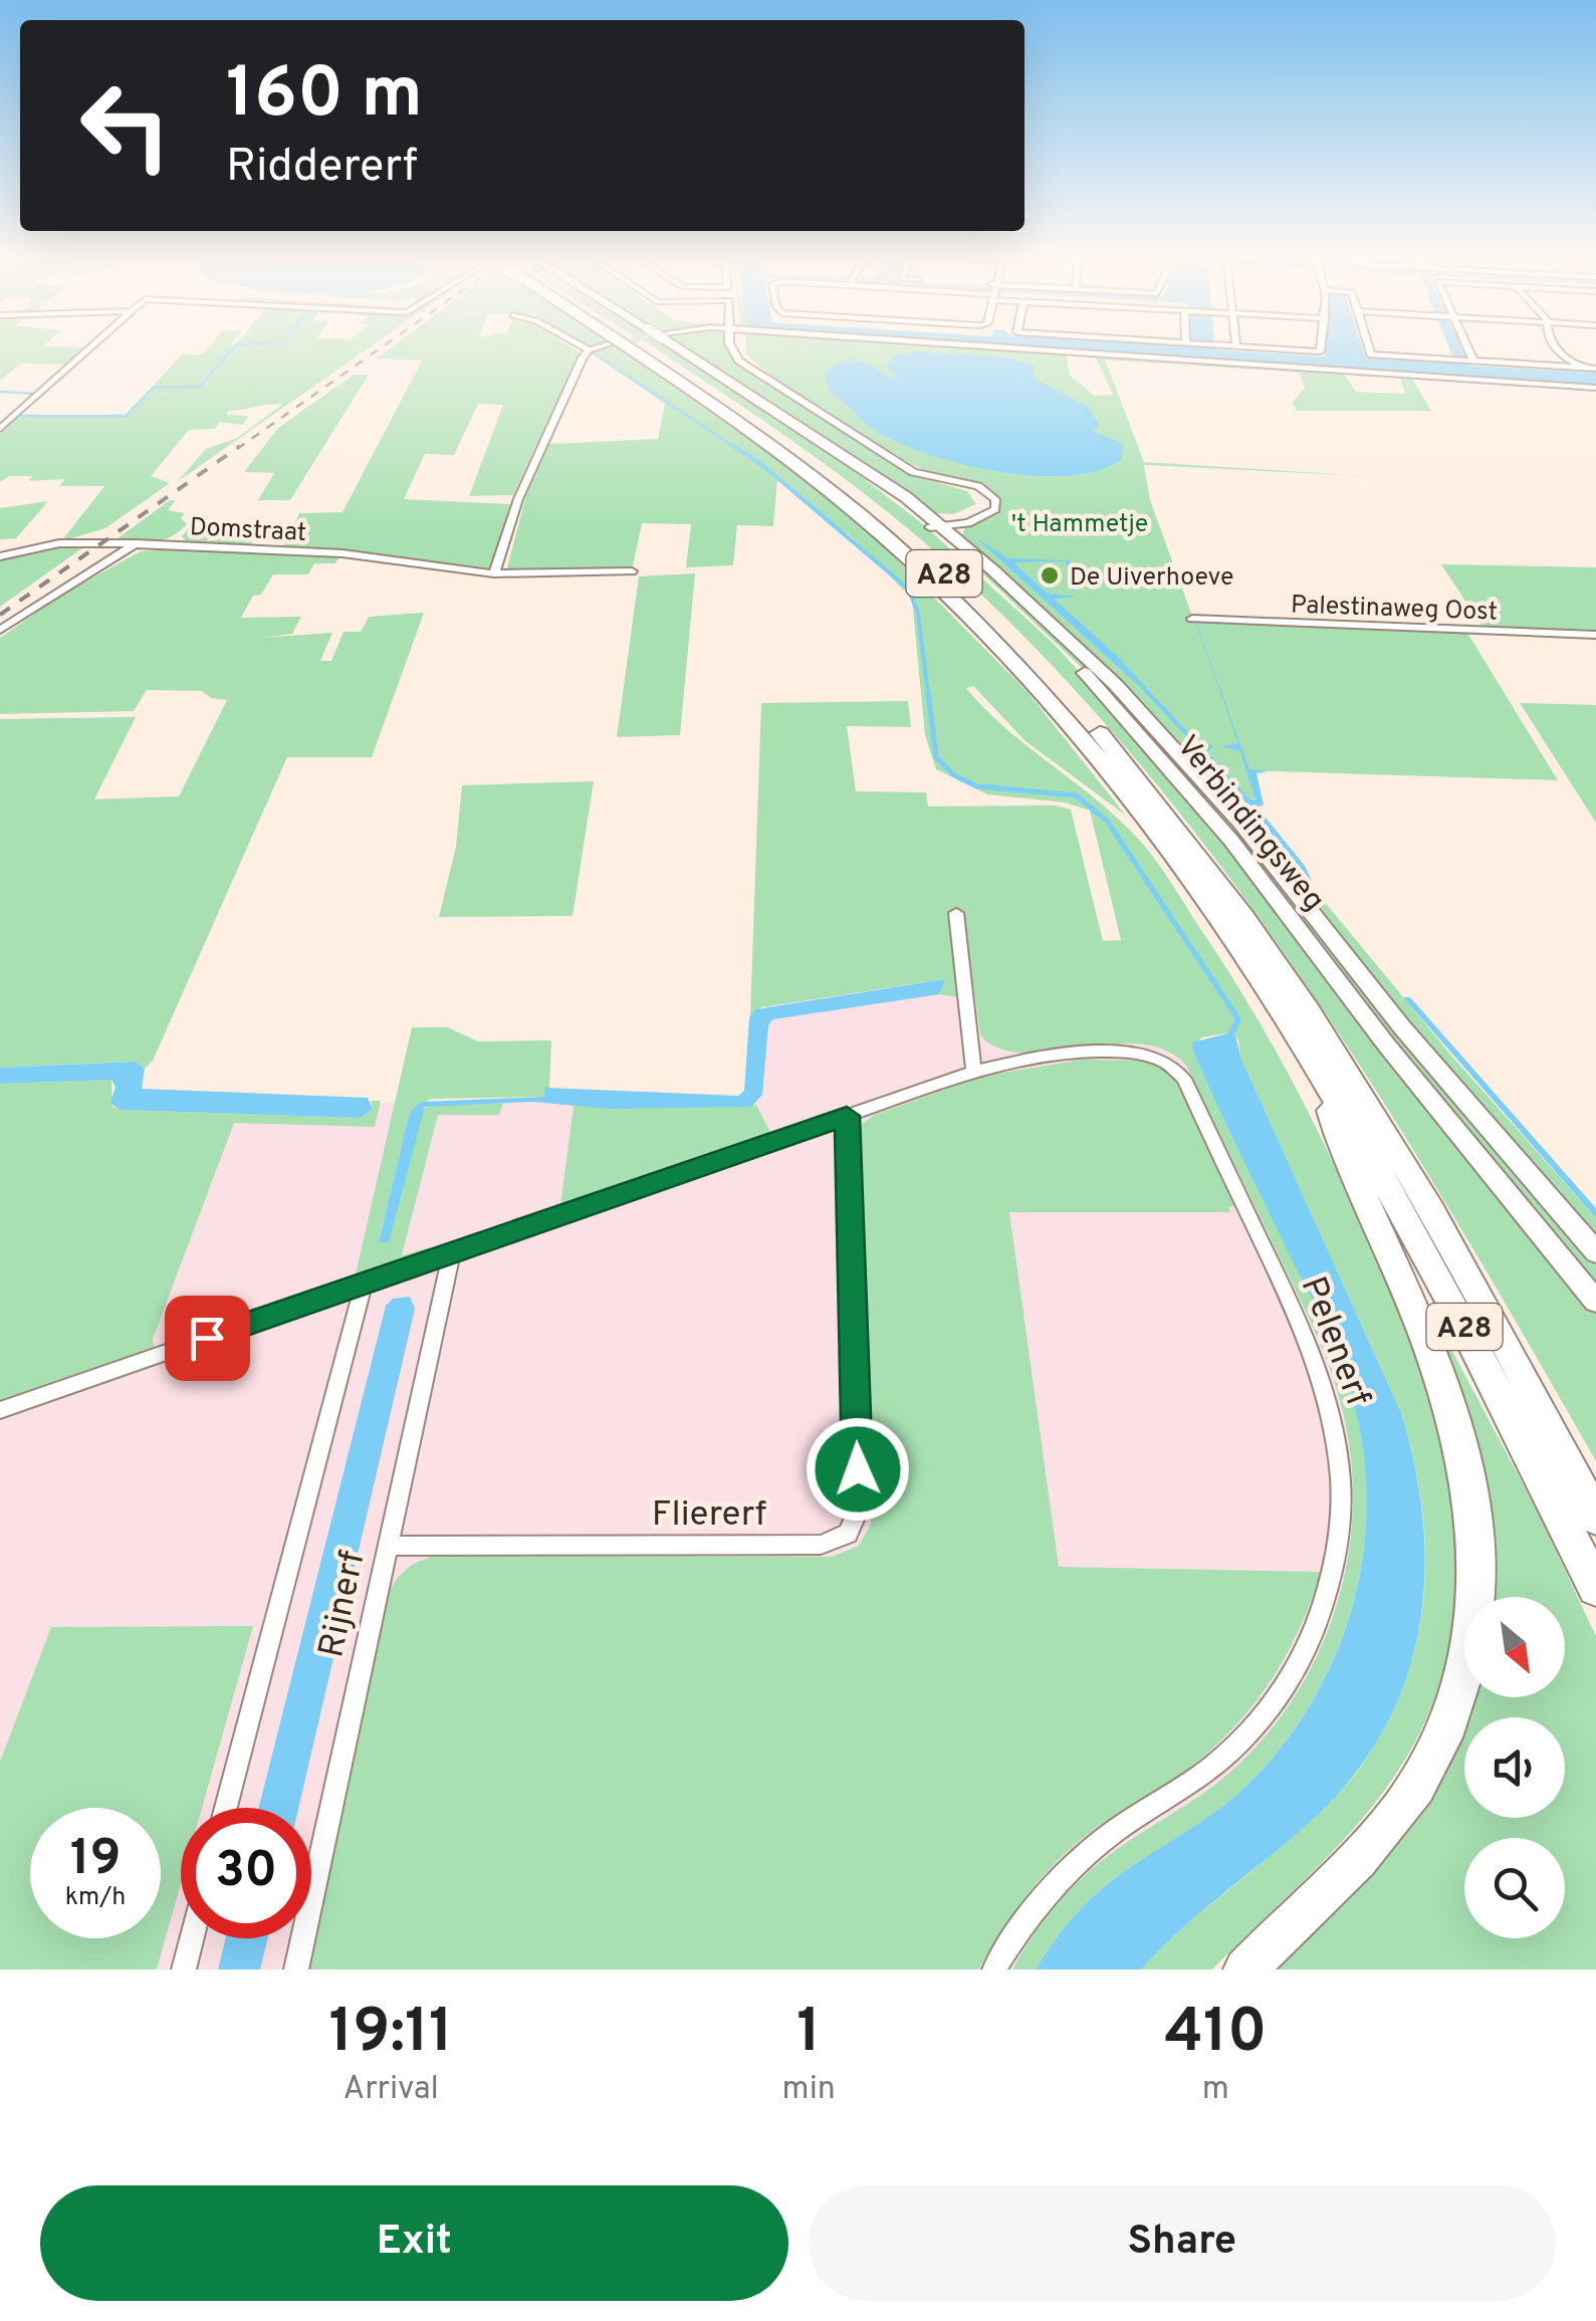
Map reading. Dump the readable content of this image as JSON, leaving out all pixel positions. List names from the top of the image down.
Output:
{
  "streets": {
    "highway": ["A28"],
    "main road": ["Verbindingsweg"],
    "street": [
      "Domstraat",
      "Palestinaweg Oost",
      "Pelenerf",
      "Fliererf",
      "Rijnerf"
    ]
  },
  "crossings": [
    ["Pelenerf", "Fliererf"],
    ["Pelenerf", "Rijnerf"],
    ["Fliererf", "Rijnerf"]
  ],
  "parks": ["'t Hammetje"],
  "places": ["De Uiverhoeve"],
  "north": "bottom right",
  "page": {
    "turn": ["160 m", "Riddererf"],
    "speed": "19 km/h",
    "limit": "30",
    "eta": [
      "19:11",
      "Arrival",
      "1",
      "min",
      "410",
      "m"
    ],
    "buttons": ["Exit", "Share"]
  }
}
